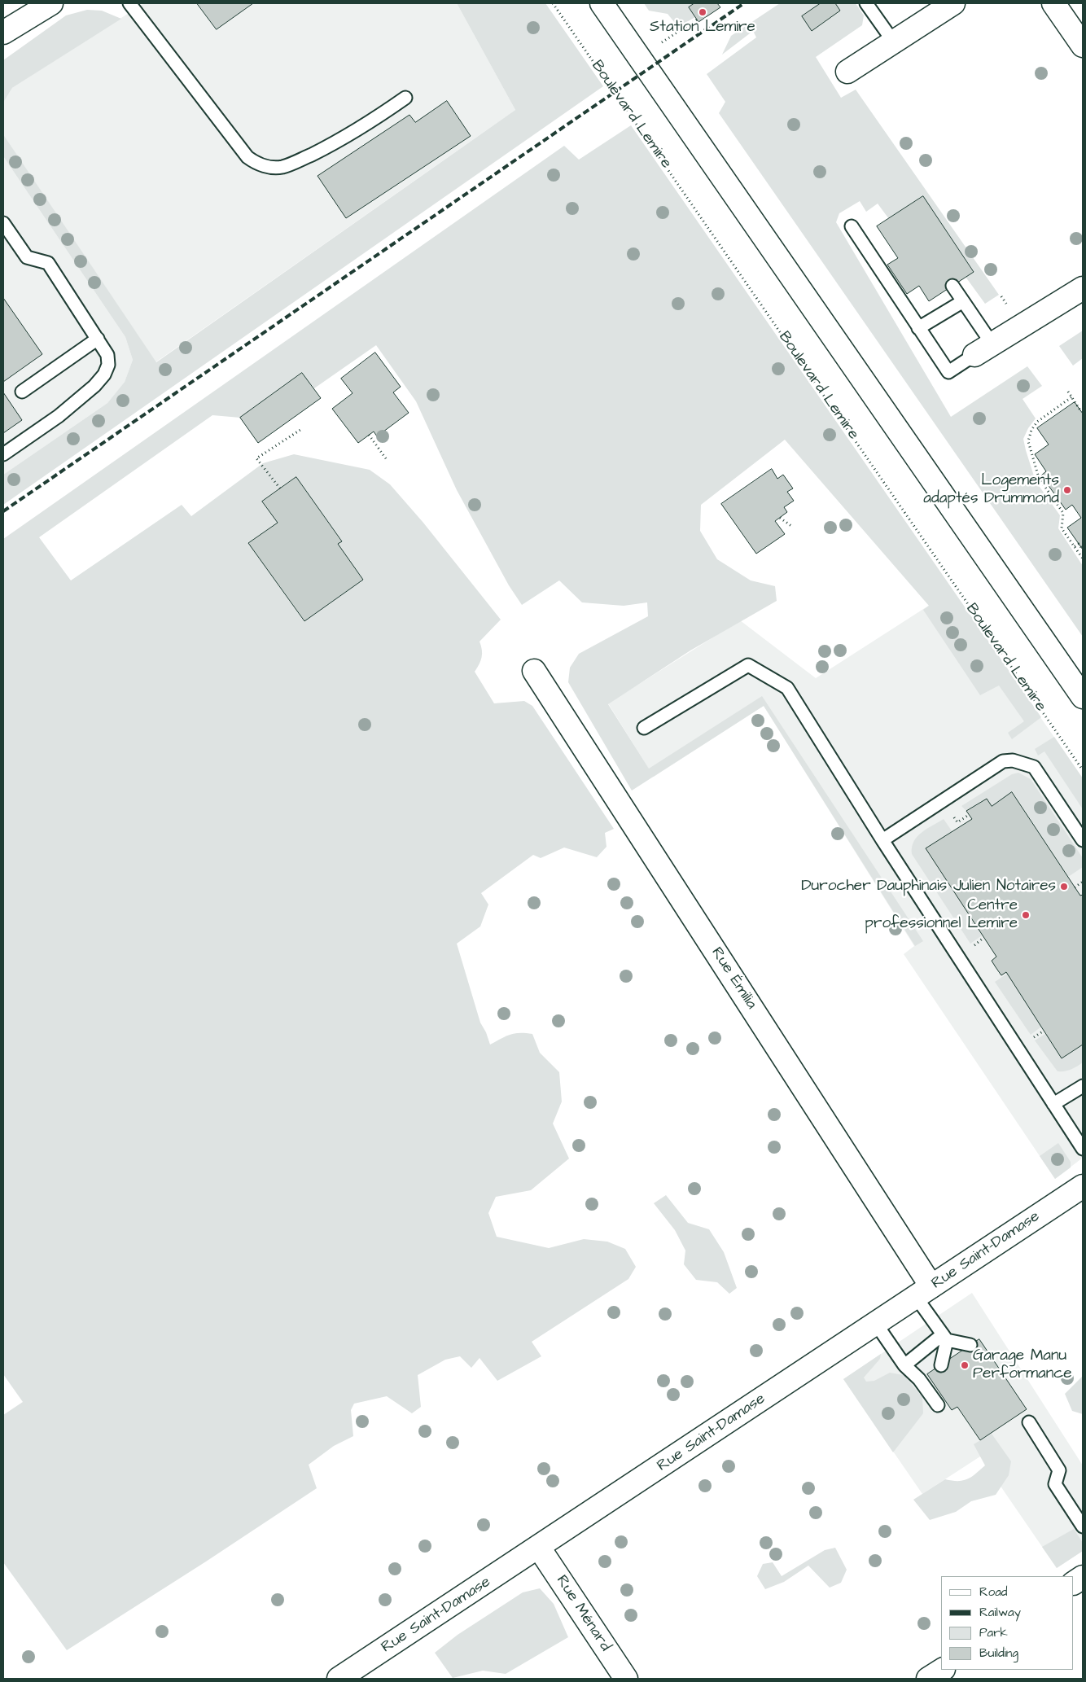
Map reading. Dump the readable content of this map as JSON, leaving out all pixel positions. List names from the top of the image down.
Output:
{
  "streets": {
    "street": ["Rue Émilia", "Rue Saint-Damase", "Rue Ménard"],
    "path": ["Boulevard Lemire"]
  },
  "crossings": [
    ["Rue Émilia", "Rue Saint-Damase"],
    ["Rue Saint-Damase", "Rue Ménard"]
  ],
  "places": [
    "Station Lemire",
    "Logements adaptés Drummond",
    "Durocher Dauphinais Julien Notaires",
    "Centre professionnel Lemire",
    "Garage Manu Performance"
  ],
  "legend": [
    "Road",
    "Railway",
    "Park",
    "Building"
  ]
}
